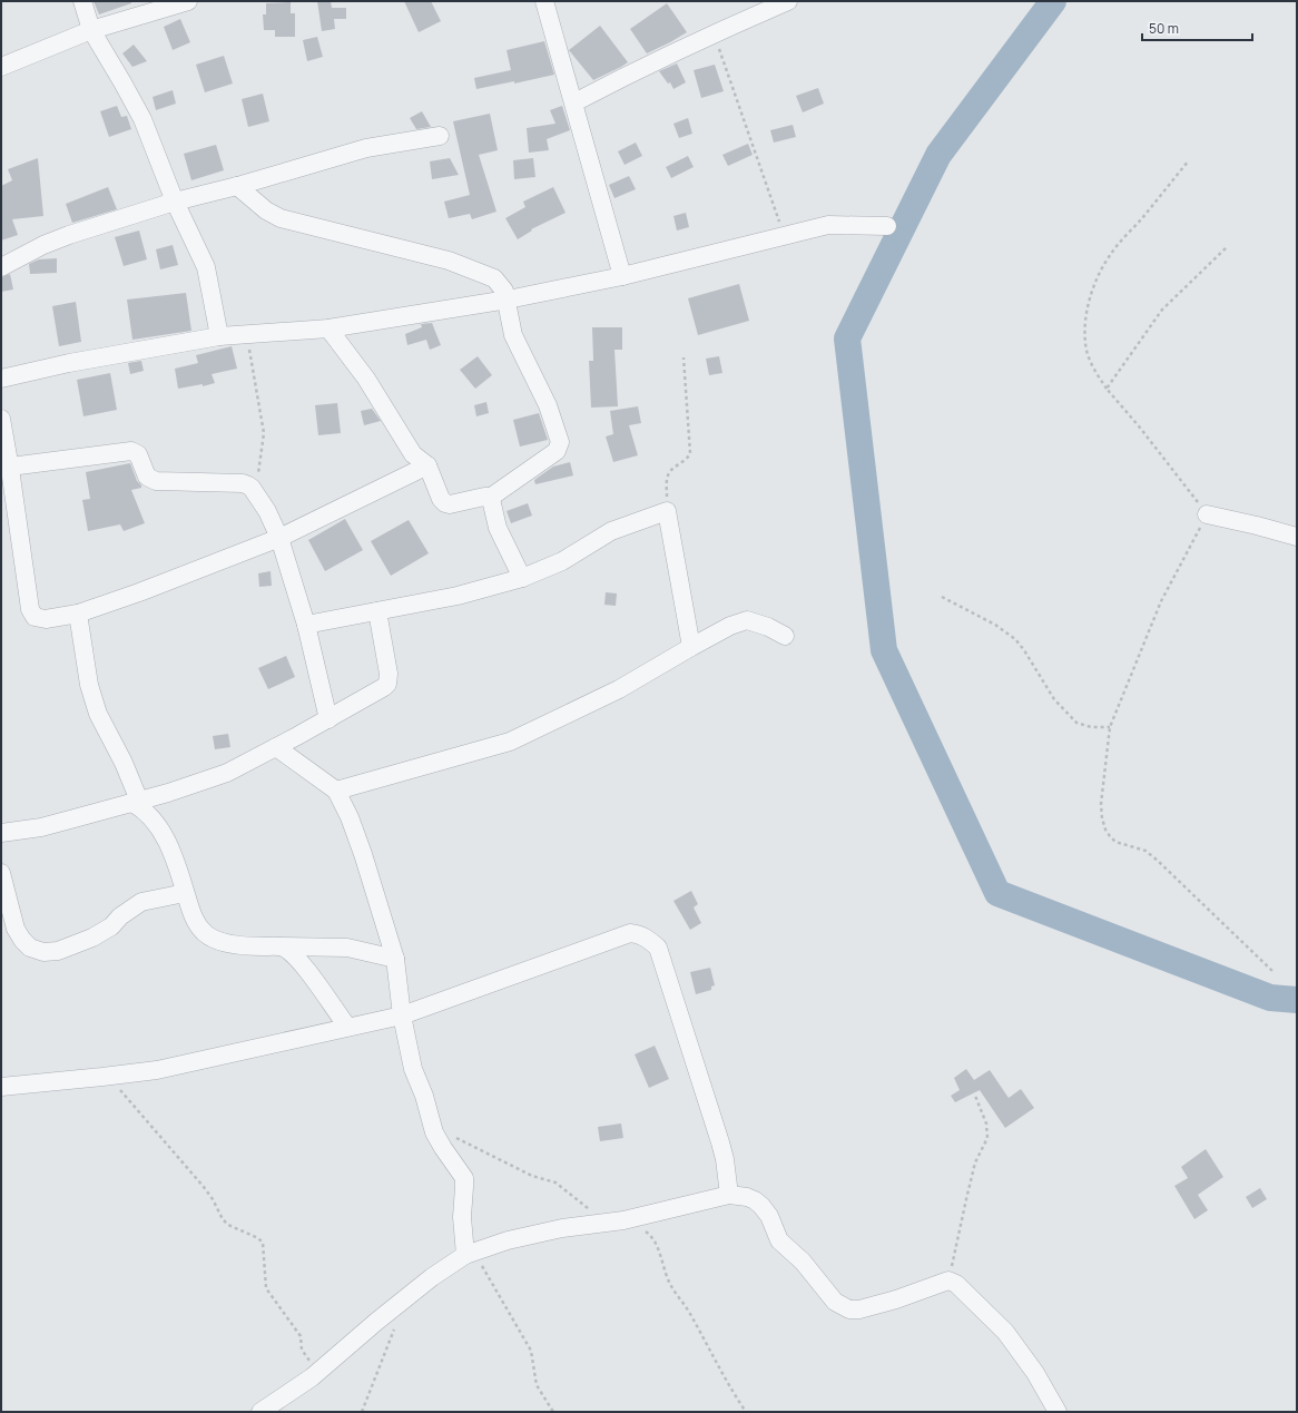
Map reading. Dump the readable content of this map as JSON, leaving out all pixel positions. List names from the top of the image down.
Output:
{
  "scale_bar": "50 m"
}
